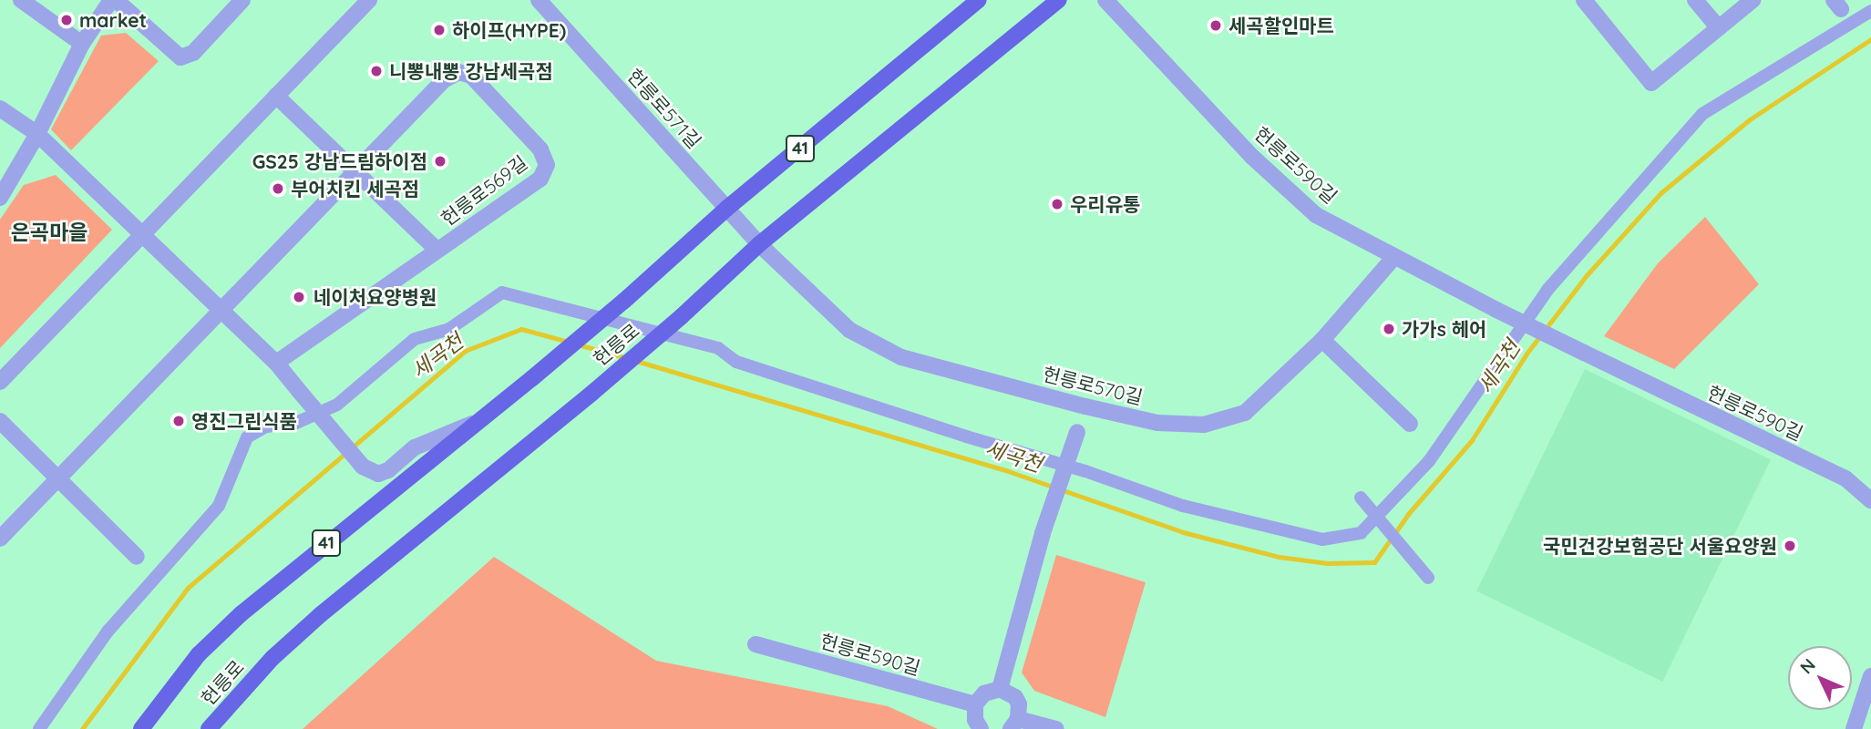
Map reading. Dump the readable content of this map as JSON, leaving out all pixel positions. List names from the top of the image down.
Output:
{
  "streets": {
    "main road": ["41", "헌릉로"],
    "street": [
      "헌릉로571길",
      "헌릉로590길",
      "헌릉로569길",
      "헌릉로570길"
    ]
  },
  "crossings": [
    ["헌릉로571길", "헌릉로"],
    ["헌릉로571길", "헌릉로570길"],
    ["헌릉로590길", "헌릉로570길"],
    ["헌릉로", "헌릉로570길"]
  ],
  "districts": ["은곡마을"],
  "water": ["세곡천"],
  "places": [
    "market",
    "세곡할인마트",
    "하이프(HYPE)",
    "니뽕내뽕 강남세곡점",
    "GS25 강남드림하이점",
    "부어치킨 세곡점",
    "우리유통",
    "네이처요양병원",
    "가가s 헤어",
    "영진그린식품",
    "국민건강보험공단 서울요양원"
  ],
  "north": "top left"
}
